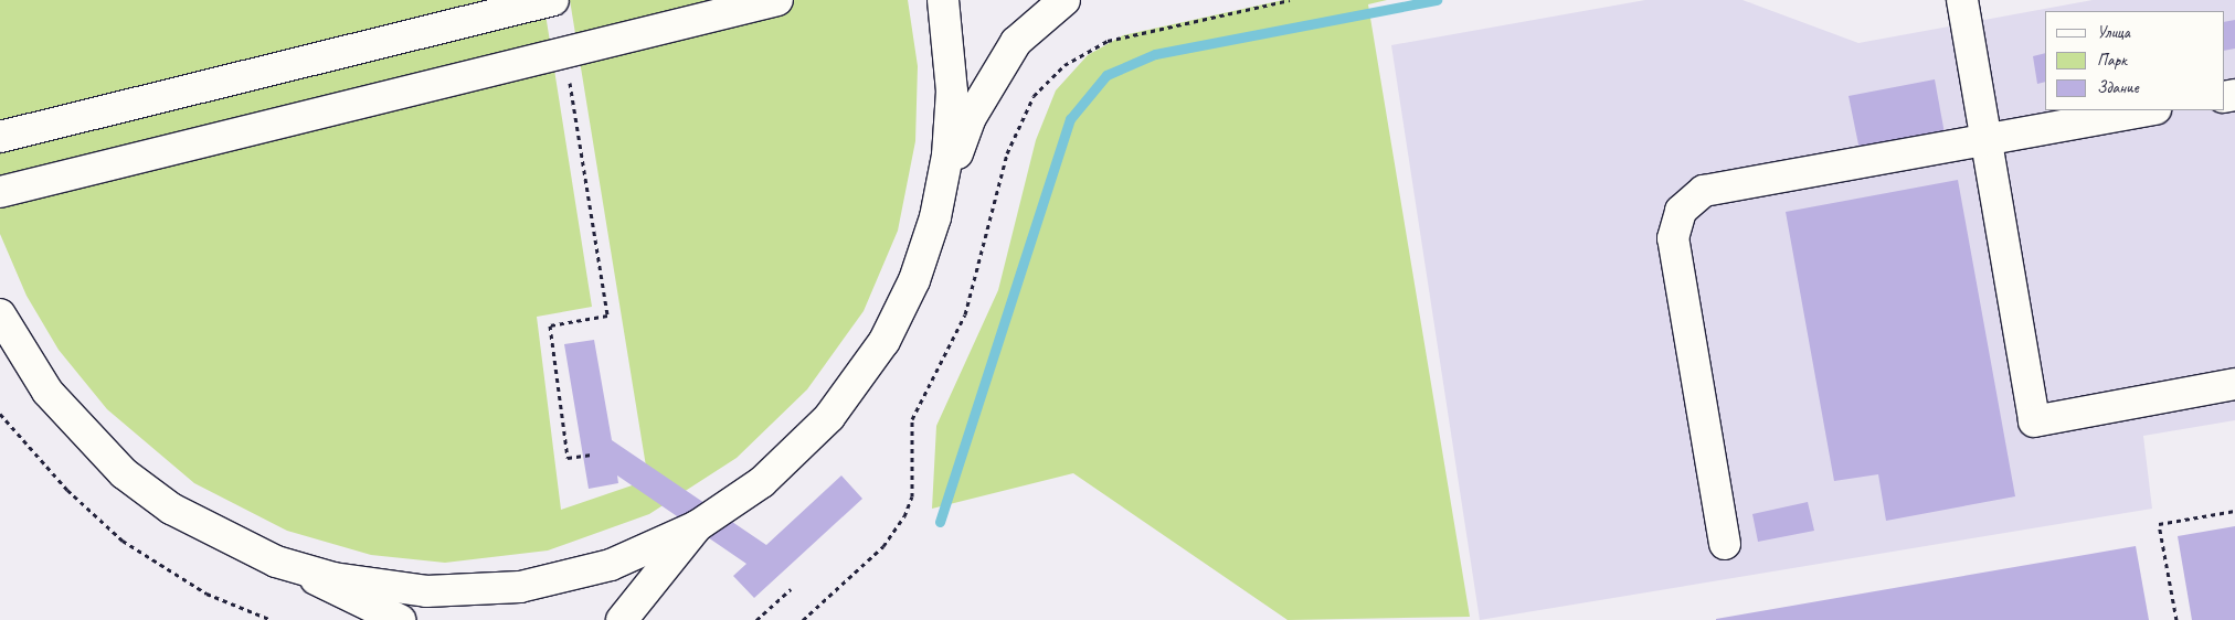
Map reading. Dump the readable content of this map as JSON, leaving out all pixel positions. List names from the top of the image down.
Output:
{
  "legend": ["Улица", "Парк", "Здание"]
}
